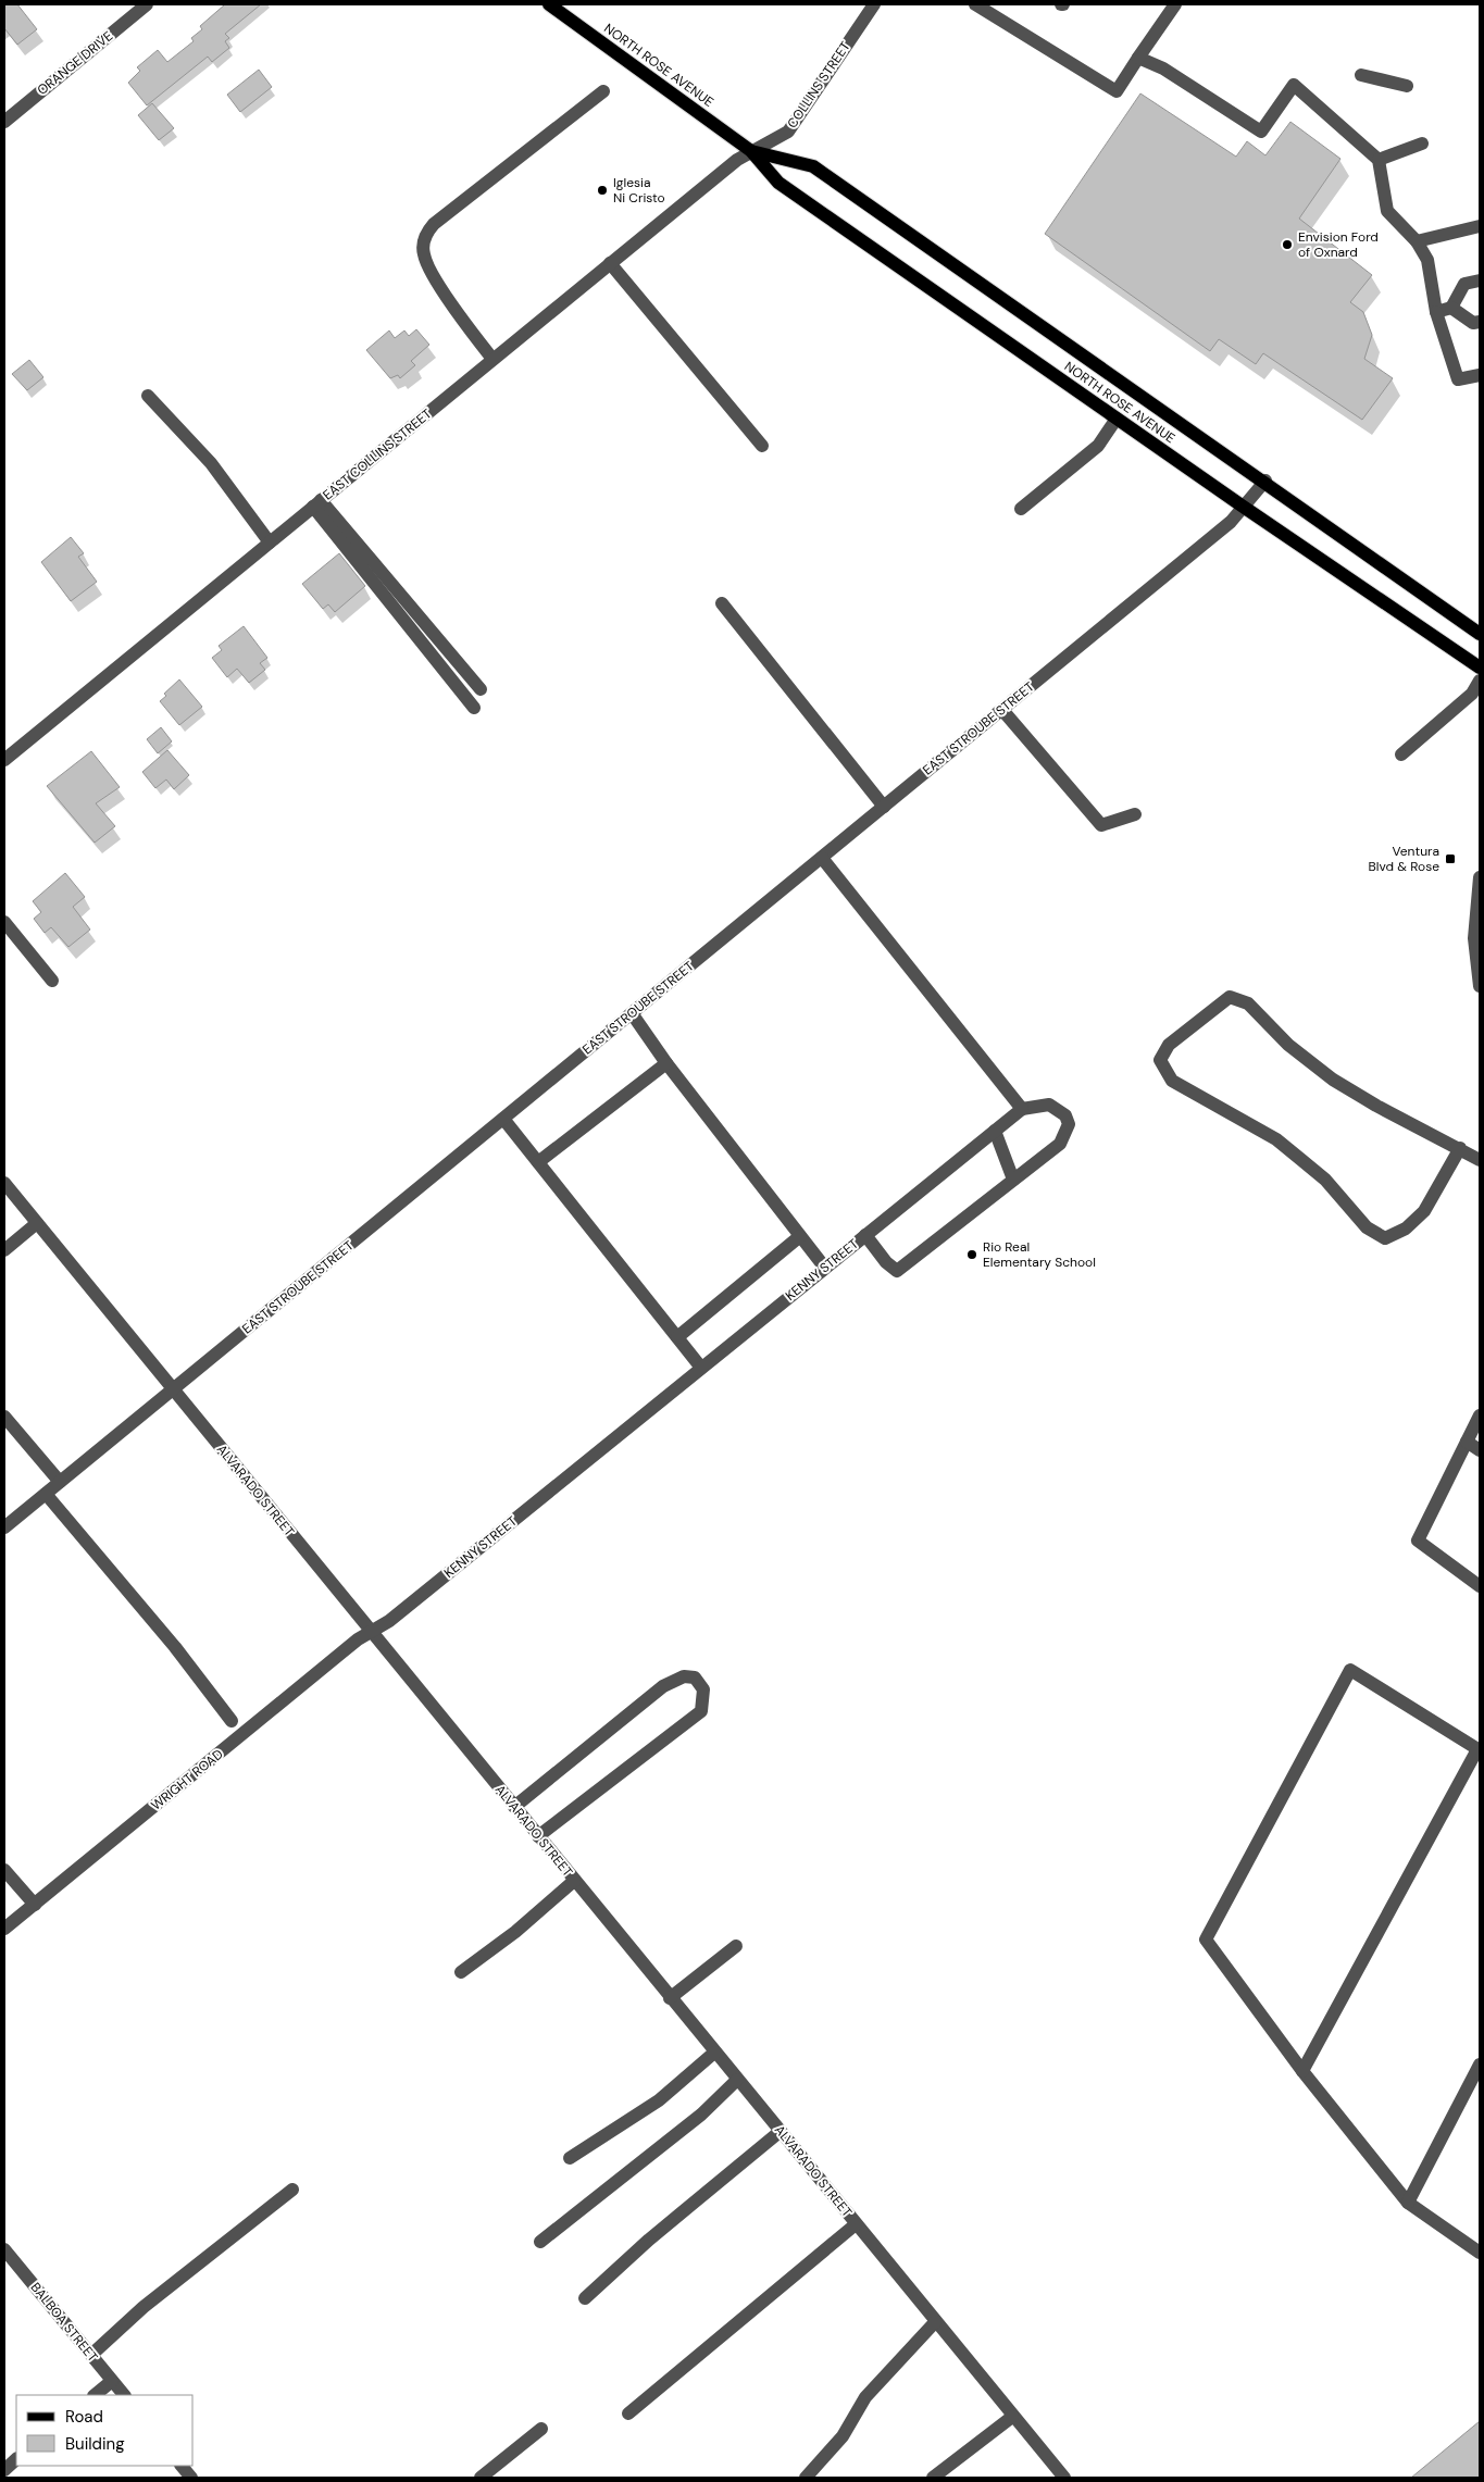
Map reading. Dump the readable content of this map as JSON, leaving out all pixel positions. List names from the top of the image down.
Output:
{
  "streets": {
    "main road": ["NORTH ROSE AVENUE"],
    "street": [
      "ORANGE DRIVE",
      "COLLINS STREET",
      "EAST COLLINS STREET",
      "EAST STROUBE STREET",
      "KENNY STREET",
      "ALVARADO STREET",
      "WRIGHT ROAD",
      "BALBOA STREET"
    ]
  },
  "crossings": [
    ["NORTH ROSE AVENUE", "COLLINS STREET"],
    ["NORTH ROSE AVENUE", "EAST COLLINS STREET"],
    ["NORTH ROSE AVENUE", "EAST STROUBE STREET"],
    ["COLLINS STREET", "EAST COLLINS STREET"],
    ["EAST STROUBE STREET", "ALVARADO STREET"],
    ["KENNY STREET", "ALVARADO STREET"],
    ["KENNY STREET", "WRIGHT ROAD"],
    ["ALVARADO STREET", "WRIGHT ROAD"]
  ],
  "places": {
    "other": ["Iglesia Ni Cristo", "Envision Ford of Oxnard", "Rio Real Elementary School"],
    "transit": ["Ventura Blvd & Rose"]
  },
  "legend": ["Road", "Building"]
}
